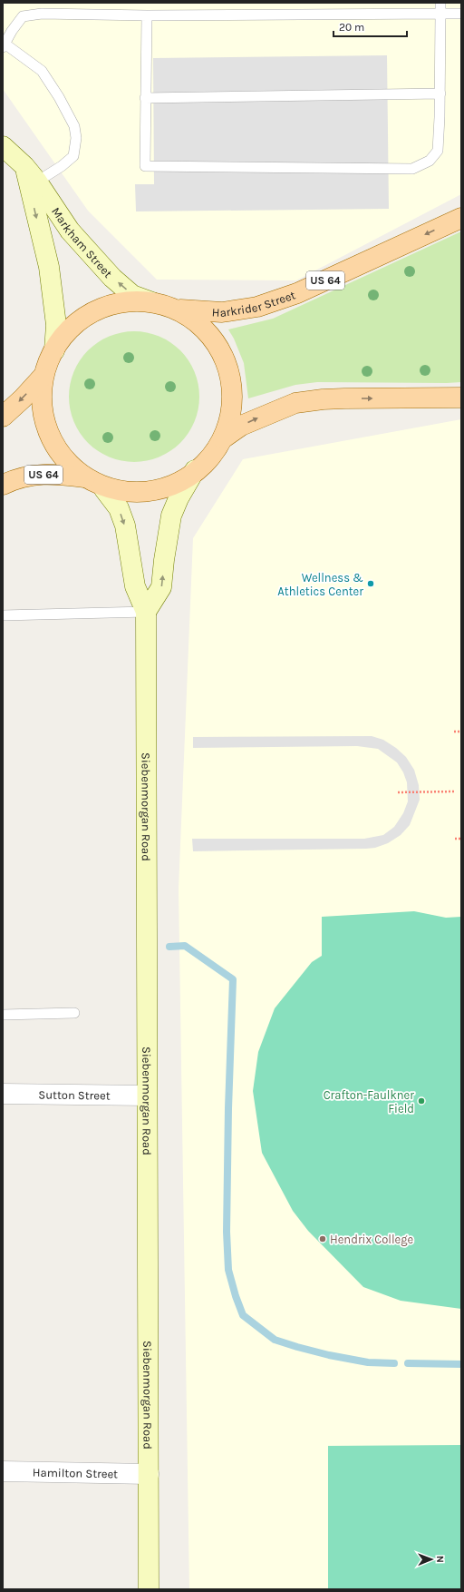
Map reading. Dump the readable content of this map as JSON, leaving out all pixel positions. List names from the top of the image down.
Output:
{
  "streets": {
    "main road": ["US 64", "Harkrider Street"],
    "street": [
      "Markham Street",
      "Siebenmorgan Road",
      "Sutton Street",
      "Hamilton Street"
    ]
  },
  "crossings": [
    ["Siebenmorgan Road", "Sutton Street"],
    ["Siebenmorgan Road", "Hamilton Street"]
  ],
  "places": ["Wellness & Athletics Center", "Crafton-Faulkner Field", "Hendrix College"],
  "scale_bar": "20 m",
  "north": "right"
}
